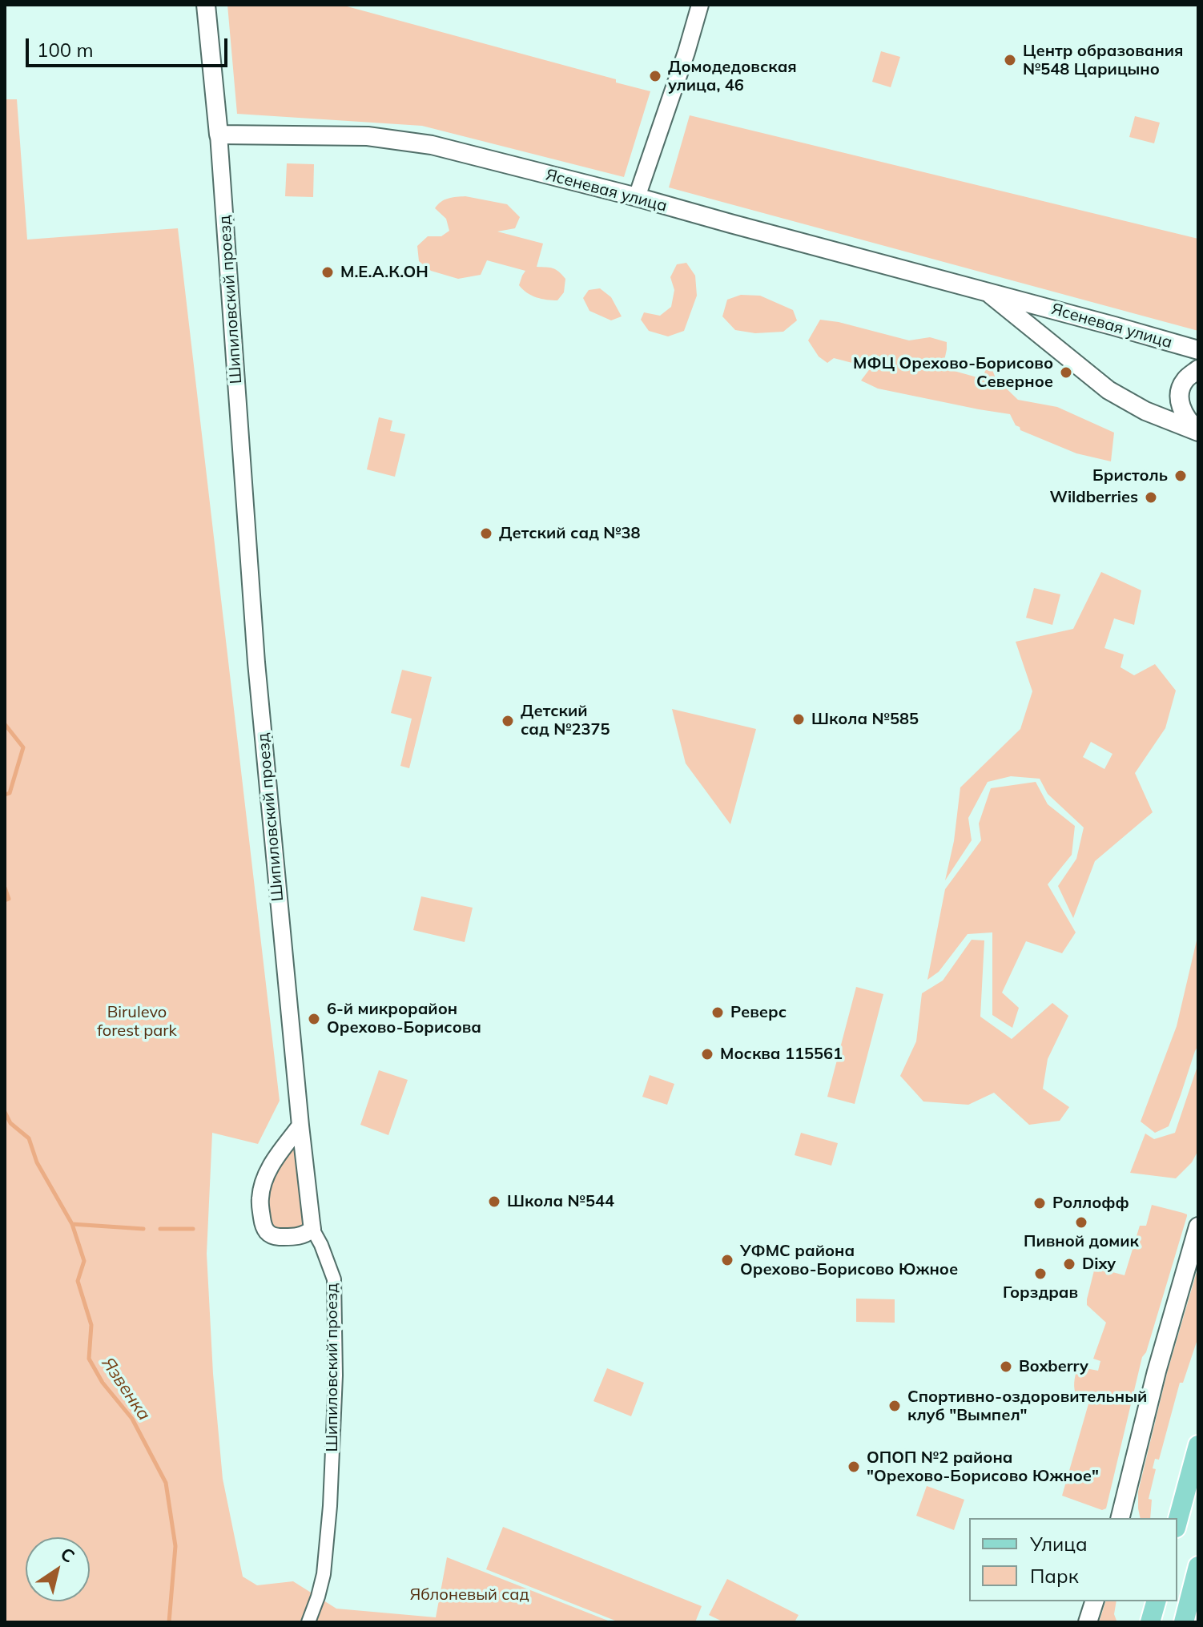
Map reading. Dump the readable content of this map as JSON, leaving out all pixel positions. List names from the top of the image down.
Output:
{
  "streets": {
    "main road": ["Ясеневая улица", "Шипиловский проезд"]
  },
  "crossings": [
    ["Ясеневая улица", "Шипиловский проезд"]
  ],
  "water": ["Язвенка"],
  "parks": ["Birulevo forest park", "Яблоневый сад"],
  "places": [
    "Центр образования №548 Царицыно",
    "Домодедовская улица, 46",
    "М.Е.А.К.ОН",
    "МФЦ Орехово-Борисово Северное",
    "Бристоль",
    "Wildberries",
    "Детский сад №38",
    "Школа №585",
    "Детский сад №2375",
    "Реверс",
    "6-й микрорайон Орехово-Борисова",
    "Москва 115561",
    "Школа №544",
    "Роллофф",
    "Пивной домик",
    "УФМС района Орехово-Борисово Южное",
    "Dixy",
    "Горздрав",
    "Boxberry",
    "Спортивно-оздоровительный клуб \"Вымпел\"",
    "ОПОП №2 района \"Орехово-Борисово Южное\""
  ],
  "legend": ["Улица", "Парк"],
  "scale_bar": "100 m",
  "north": "top right"
}
